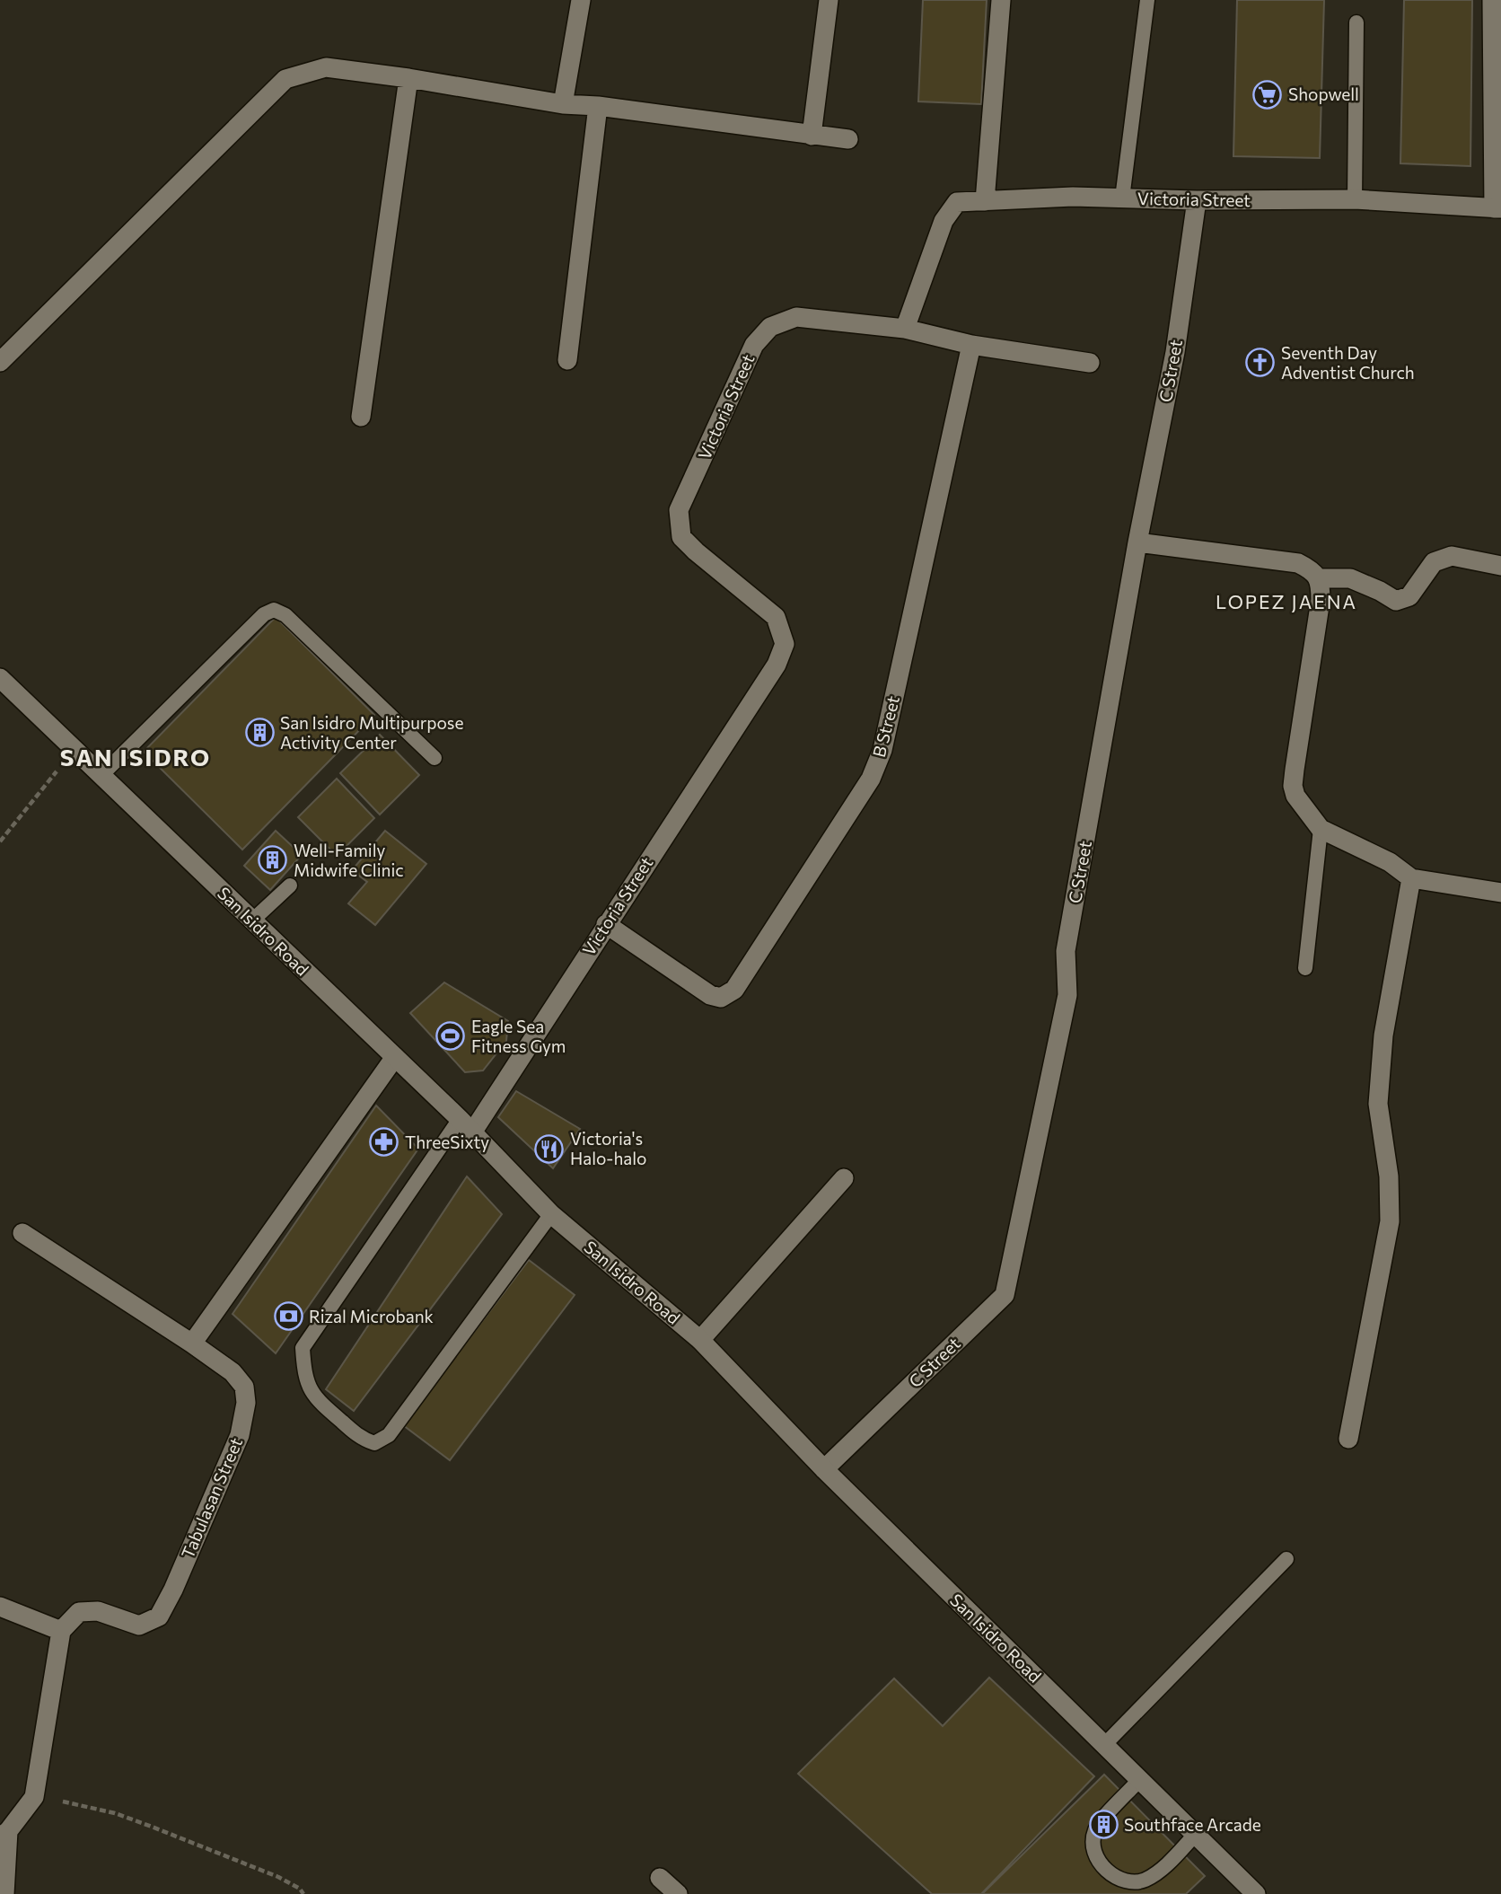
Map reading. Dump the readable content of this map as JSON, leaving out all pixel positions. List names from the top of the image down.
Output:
{
  "streets": {
    "street": [
      "Victoria Street",
      "C Street",
      "B Street",
      "San Isidro Road",
      "Tabulasan Street"
    ]
  },
  "crossings": [
    ["Victoria Street", "C Street"],
    ["Victoria Street", "B Street"],
    ["Victoria Street", "San Isidro Road"],
    ["C Street", "San Isidro Road"]
  ],
  "districts": ["LOPEZ JAENA", "SAN ISIDRO"],
  "places": {
    "supermarket": ["Shopwell"],
    "church": ["Seventh Day Adventist Church"],
    "building": ["San Isidro Multipurpose Activity Center", "Well-Family Midwife Clinic", "Southface Arcade"],
    "sports": ["Eagle Sea Fitness Gym"],
    "pharmacy": ["ThreeSixty"],
    "restaurant": ["Victoria's Halo-halo"],
    "bank": ["Rizal Microbank"]
  }
}
